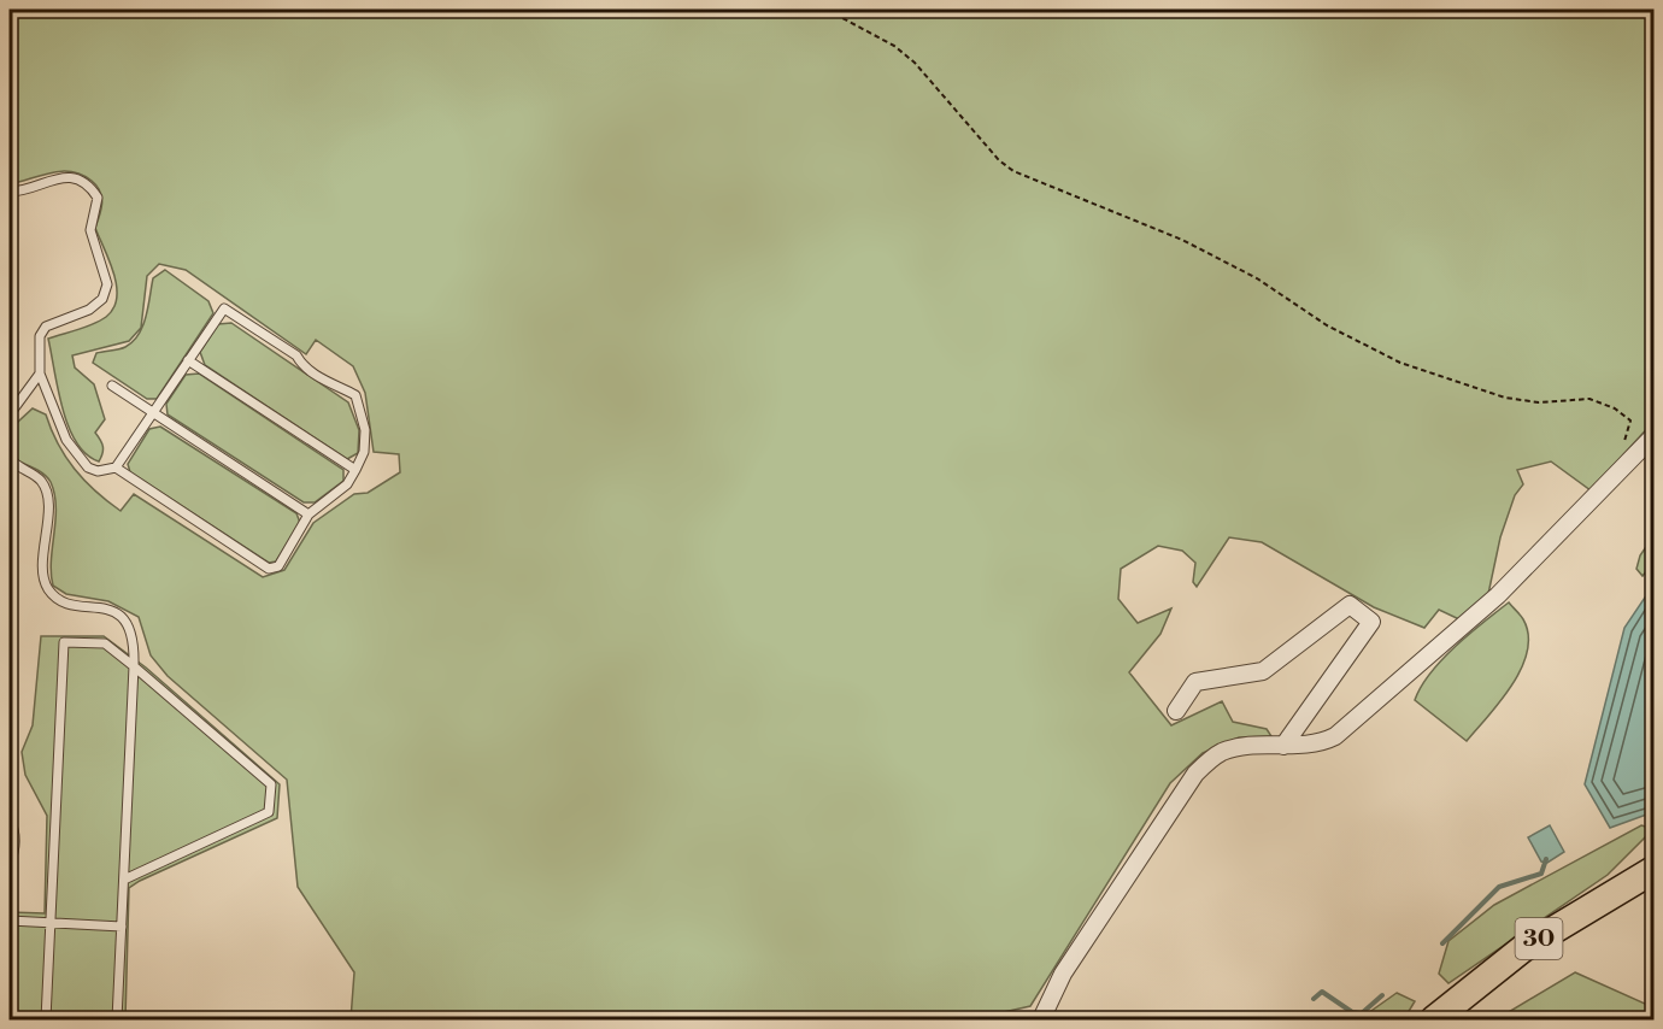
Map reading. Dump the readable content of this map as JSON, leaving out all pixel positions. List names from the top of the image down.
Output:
{
  "streets": {
    "highway": ["30"]
  }
}
